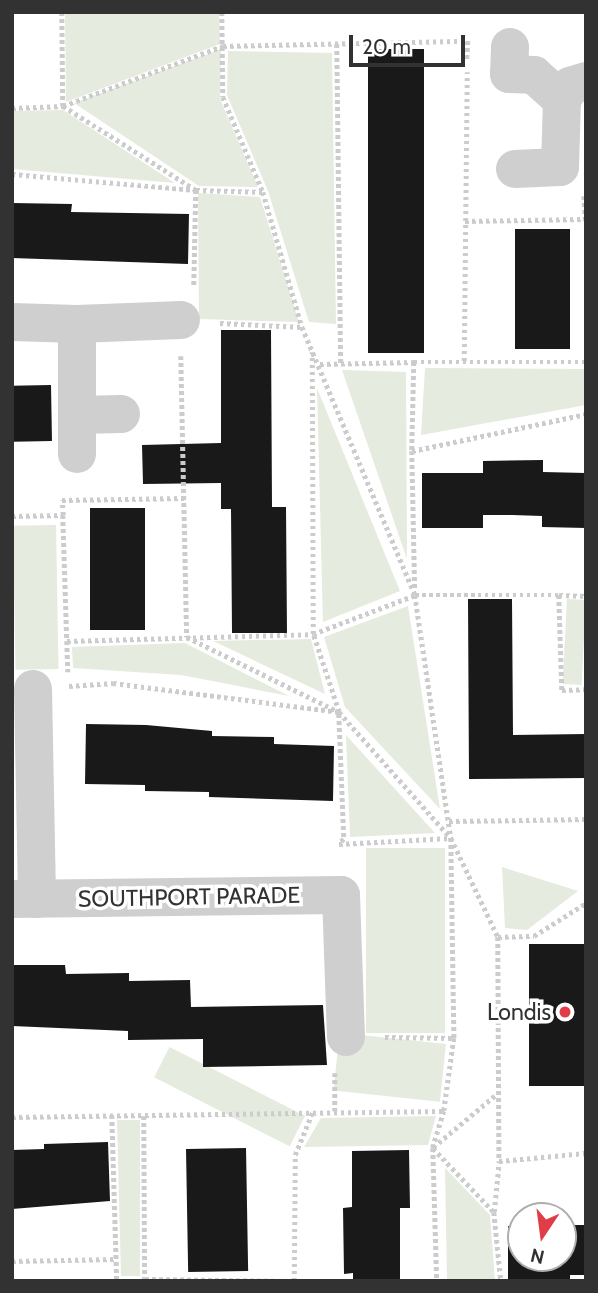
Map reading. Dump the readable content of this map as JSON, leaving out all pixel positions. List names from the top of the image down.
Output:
{
  "streets": {
    "street": ["SOUTHPORT PARADE"]
  },
  "places": ["Londis"],
  "scale_bar": "20 m",
  "north": "bottom"
}
